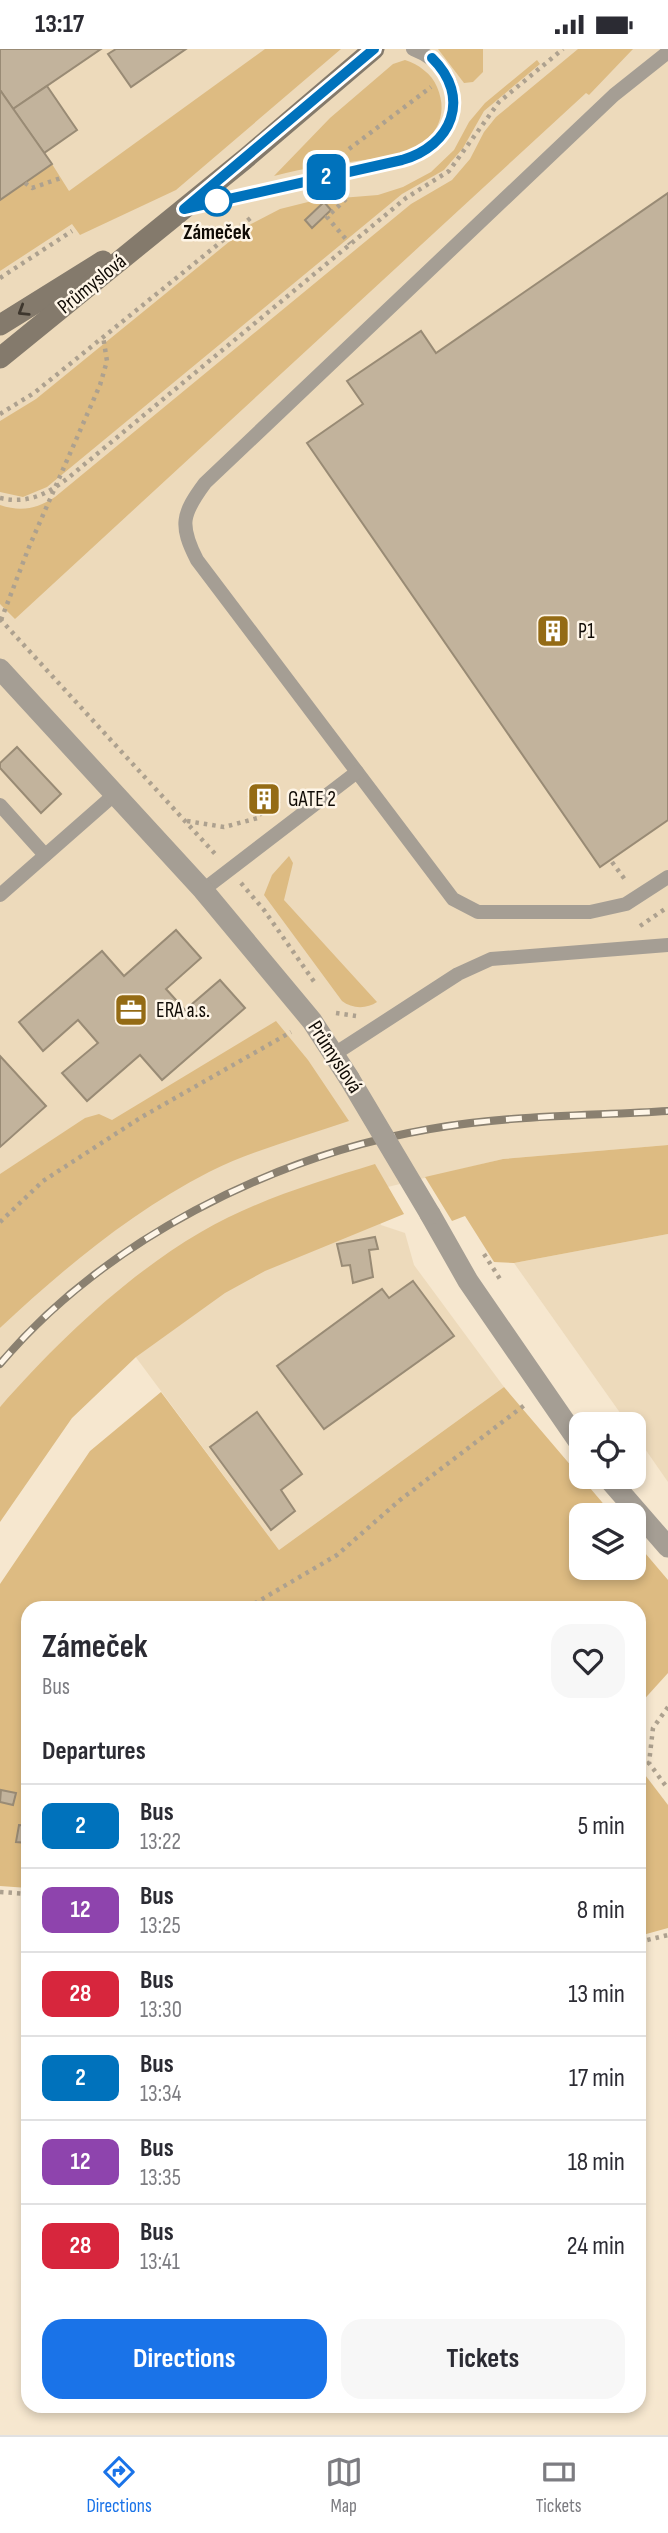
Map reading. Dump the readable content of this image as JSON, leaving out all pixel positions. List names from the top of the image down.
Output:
{
  "streets": {
    "main road": ["Průmyslová"]
  },
  "places": {
    "other": ["Zámeček"],
    "building": ["P1", "GATE 2"],
    "office": ["ERA a.s."]
  },
  "lines": ["bus line 2"],
  "page": {
    "status": "13:17",
    "on_map": "2",
    "heading": [
      ["Zámeček", "Bus"],
      "Departures"
    ],
    "list": [
      {
        "mark": "2",
        "name": "Bus",
        "note": "13:22",
        "value": "5 min"
      },
      {
        "mark": "12",
        "name": "Bus",
        "note": "13:25",
        "value": "8 min"
      },
      {
        "mark": "28",
        "name": "Bus",
        "note": "13:30",
        "value": "13 min"
      },
      {
        "mark": "2",
        "name": "Bus",
        "note": "13:34",
        "value": "17 min"
      },
      {
        "mark": "12",
        "name": "Bus",
        "note": "13:35",
        "value": "18 min"
      },
      {
        "mark": "28",
        "name": "Bus",
        "note": "13:41",
        "value": "24 min"
      }
    ],
    "buttons": ["Directions", "Tickets"],
    "tabs": ["Directions", "Map", "Tickets"]
  }
}
